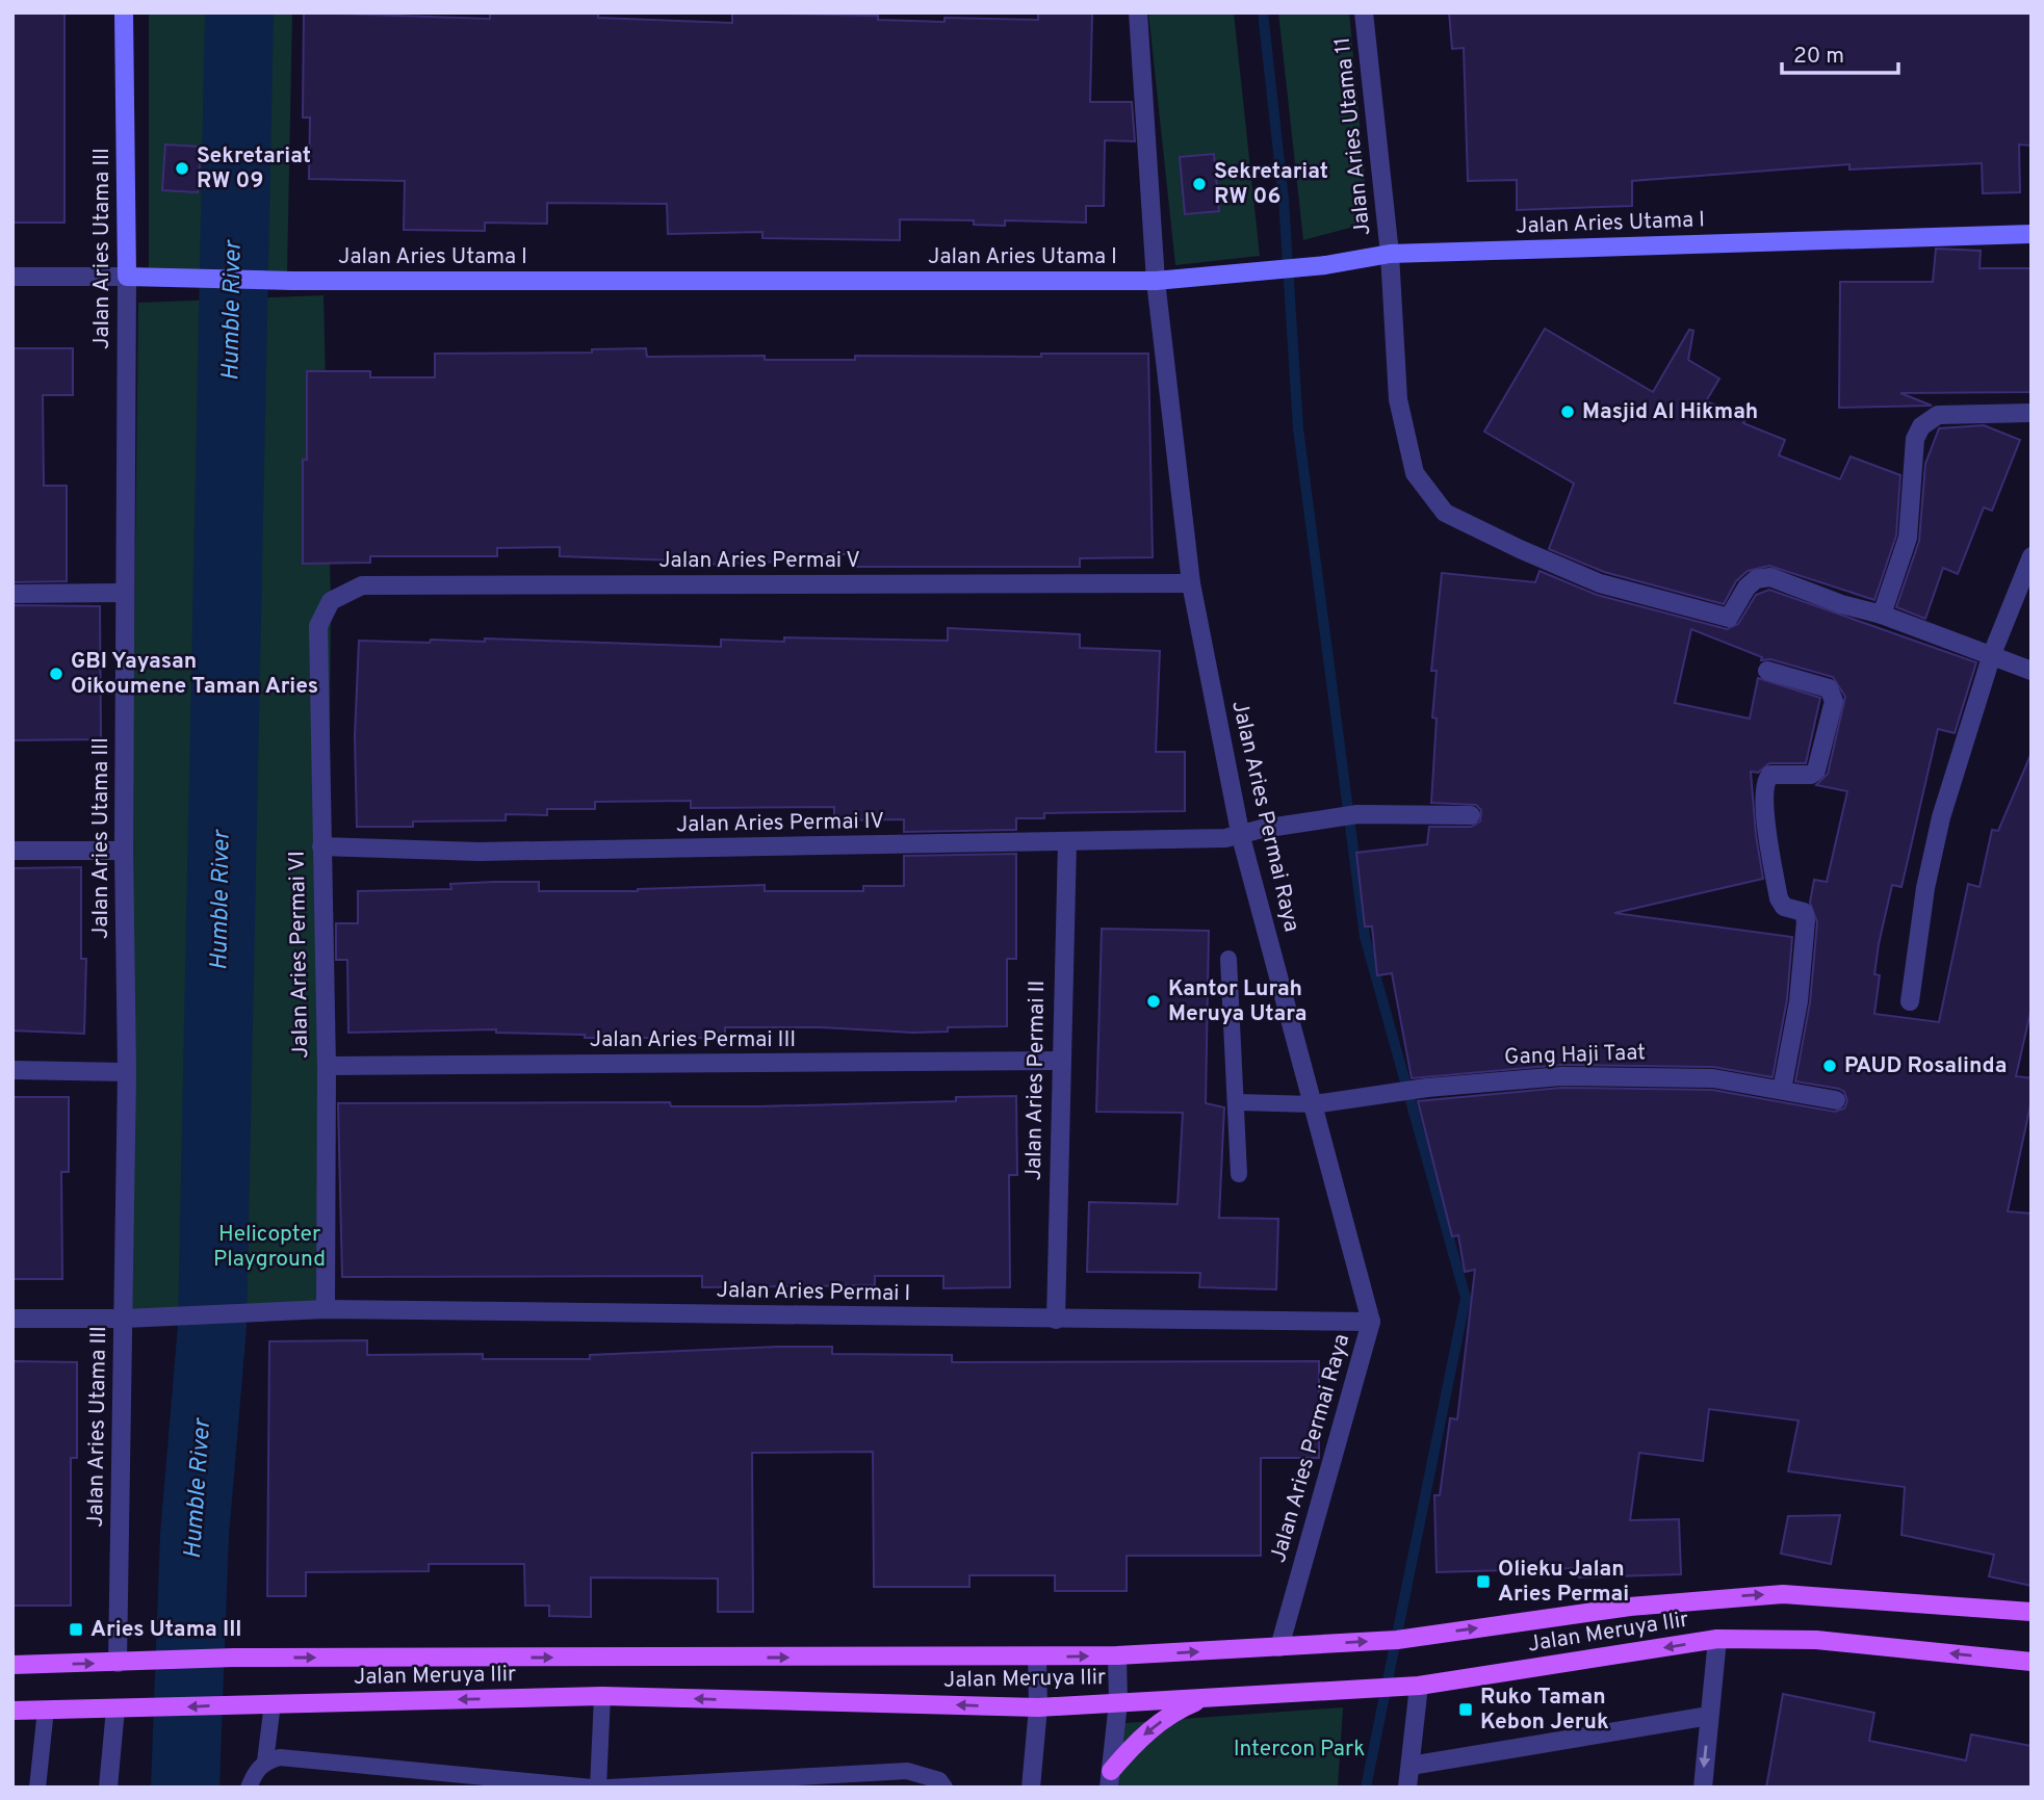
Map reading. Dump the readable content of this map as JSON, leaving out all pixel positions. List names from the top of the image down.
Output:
{
  "streets": {
    "main road": ["Jalan Meruya Ilir"],
    "street": [
      "Jalan Aries Utama 11",
      "Jalan Aries Utama I",
      "Jalan Aries Utama III",
      "Jalan Aries Permai V",
      "Jalan Aries Permai Raya",
      "Jalan Aries Permai IV",
      "Jalan Aries Permai VI",
      "Jalan Aries Permai III",
      "Gang Haji Taat",
      "Jalan Aries Permai II",
      "Jalan Aries Permai I"
    ]
  },
  "crossings": [
    ["Jalan Aries Utama 11", "Jalan Aries Utama I"],
    ["Jalan Aries Utama I", "Jalan Aries Utama III"],
    ["Jalan Aries Utama I", "Jalan Aries Permai Raya"],
    ["Jalan Aries Utama III", "Jalan Aries Permai I"],
    ["Jalan Aries Utama III", "Jalan Meruya Ilir"],
    ["Jalan Aries Permai V", "Jalan Aries Permai Raya"],
    ["Jalan Aries Permai V", "Jalan Aries Permai VI"],
    ["Jalan Aries Permai Raya", "Jalan Aries Permai IV"],
    ["Jalan Aries Permai Raya", "Gang Haji Taat"],
    ["Jalan Aries Permai Raya", "Jalan Aries Permai I"],
    ["Jalan Aries Permai Raya", "Jalan Meruya Ilir"],
    ["Jalan Aries Permai IV", "Jalan Aries Permai VI"],
    ["Jalan Aries Permai IV", "Jalan Aries Permai II"],
    ["Jalan Aries Permai VI", "Jalan Aries Permai III"],
    ["Jalan Aries Permai VI", "Jalan Aries Permai I"],
    ["Jalan Aries Permai III", "Jalan Aries Permai II"],
    ["Jalan Aries Permai II", "Jalan Aries Permai I"]
  ],
  "water": ["Humble River"],
  "parks": ["Helicopter Playground", "Intercon Park"],
  "places": {
    "other": [
      "Sekretariat RW 09",
      "Sekretariat RW 06",
      "Masjid Al Hikmah",
      "GBI Yayasan Oikoumene Taman Aries",
      "Kantor Lurah Meruya Utara",
      "PAUD Rosalinda"
    ],
    "transit": ["Olieku Jalan Aries Permai", "Aries Utama III", "Ruko Taman Kebon Jeruk"]
  },
  "scale_bar": "20 m"
}
